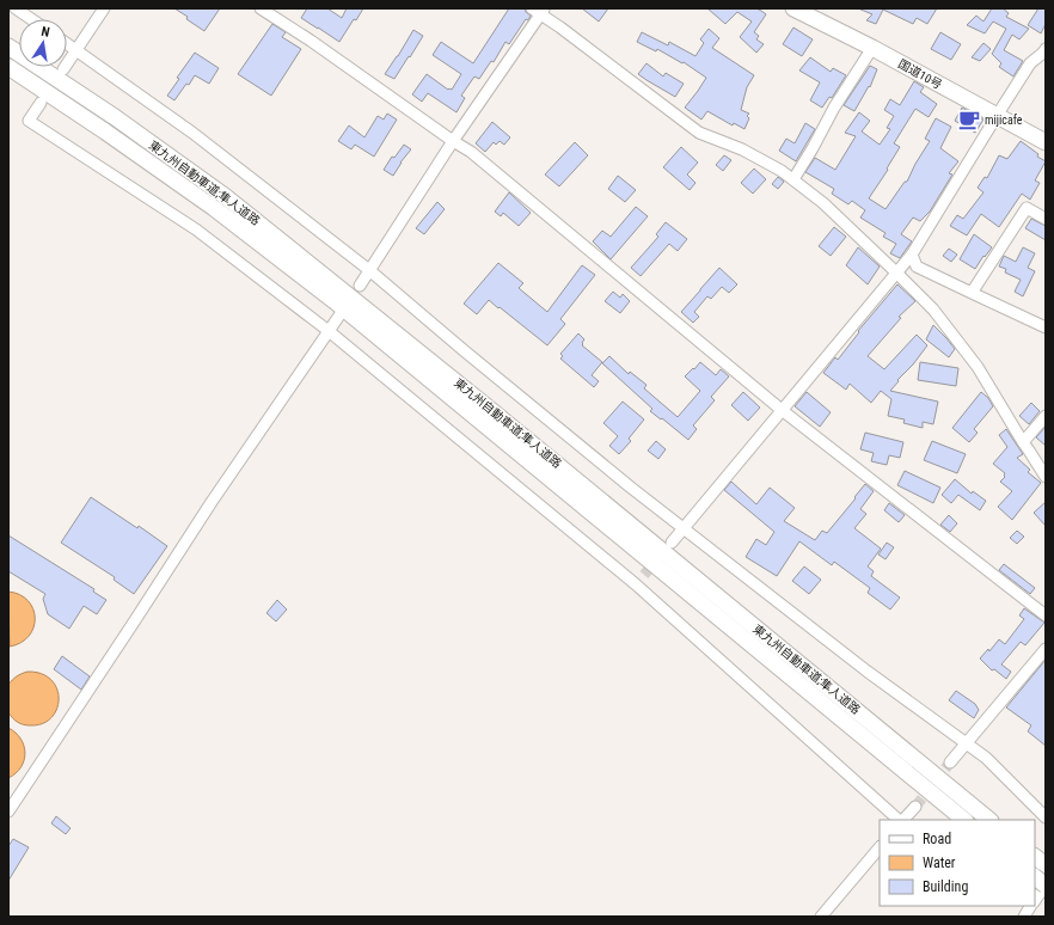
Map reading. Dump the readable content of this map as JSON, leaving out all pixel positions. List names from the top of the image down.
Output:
{
  "streets": {
    "highway": ["国道10号", "東九州自動車道;隼人道路"]
  },
  "places": {
    "cafe": ["mijicafe"]
  },
  "legend": ["Road", "Water", "Building"],
  "north": "top"
}
